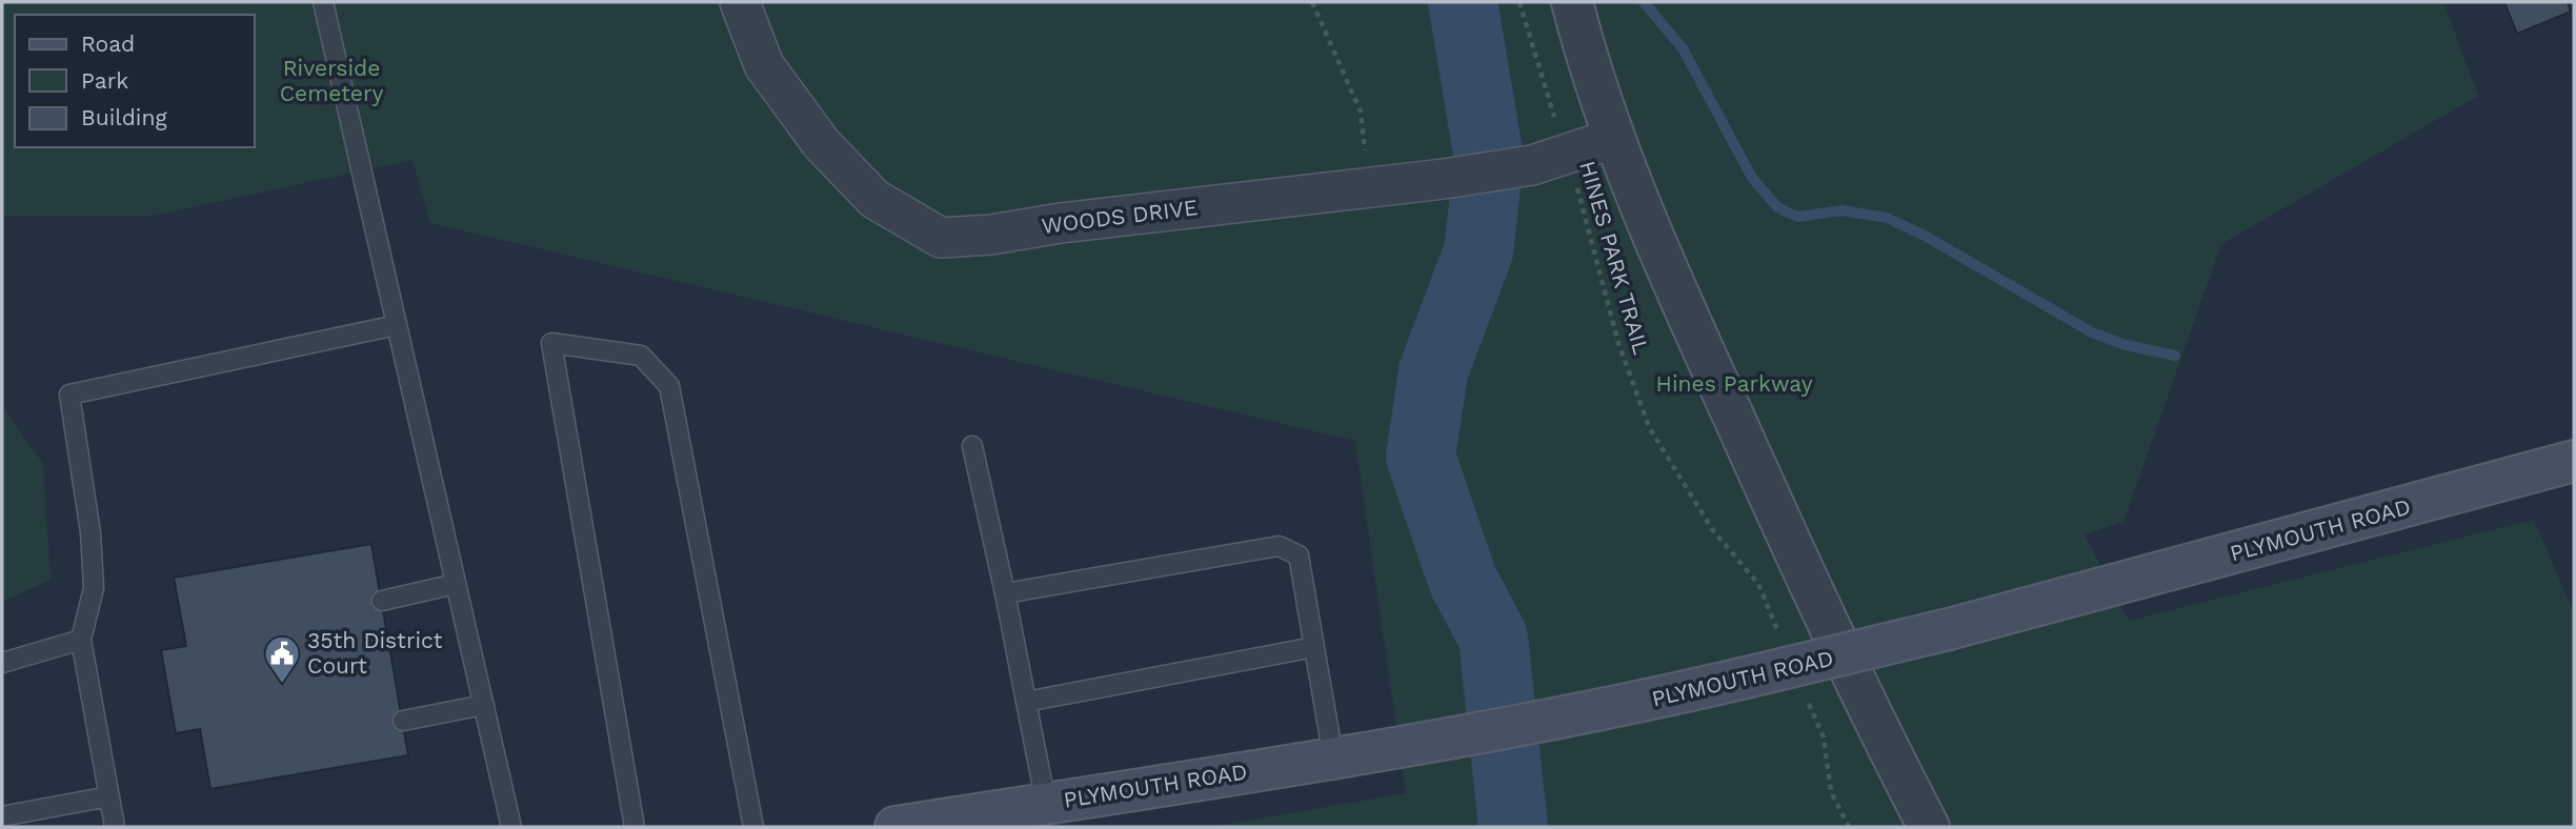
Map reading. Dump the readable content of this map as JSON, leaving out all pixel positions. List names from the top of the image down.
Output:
{
  "streets": {
    "main road": ["PLYMOUTH ROAD"],
    "street": ["WOODS DRIVE"],
    "path": ["HINES PARK TRAIL"]
  },
  "crossings": [
    ["WOODS DRIVE", "HINES PARK TRAIL"]
  ],
  "parks": ["Riverside Cemetery", "Hines Parkway"],
  "places": {
    "public building": ["35th District Court"]
  },
  "legend": ["Road", "Park", "Building"]
}
